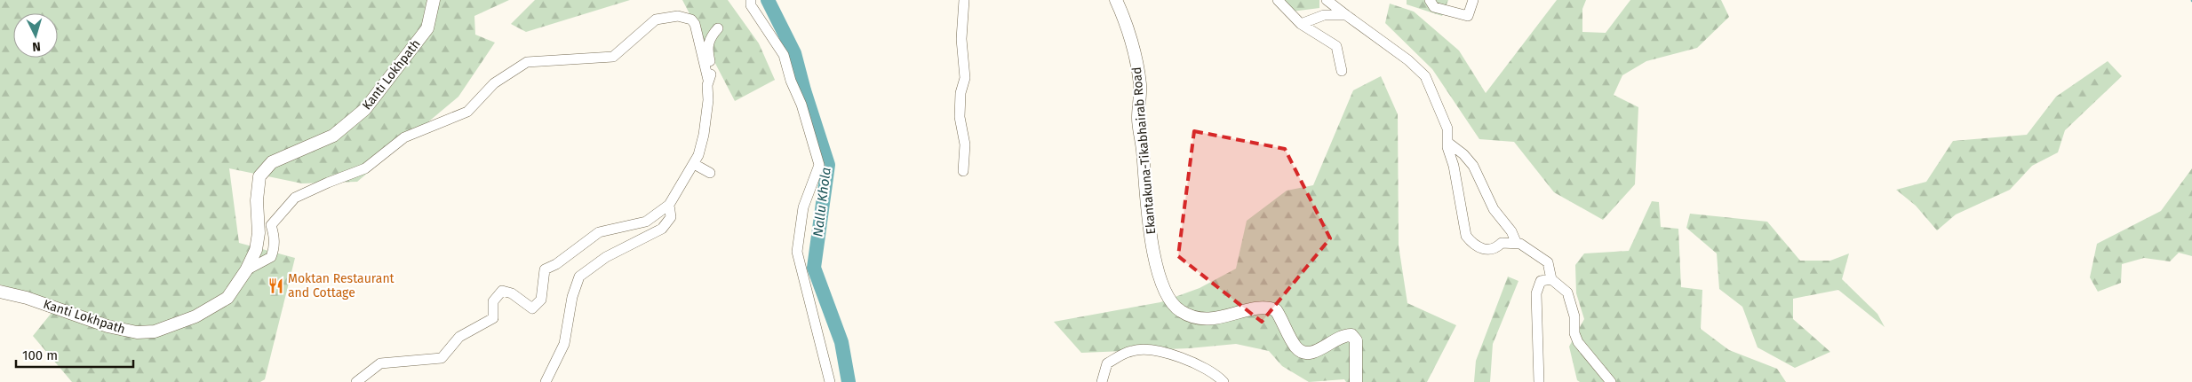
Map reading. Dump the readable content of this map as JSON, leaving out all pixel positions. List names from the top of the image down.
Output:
{
  "streets": {
    "main road": ["Kanti Lokhpath", "Ekantakuna-Tikabhairab Road"]
  },
  "water": ["Nallu Khola"],
  "places": {
    "restaurant": ["Moktan Restaurant and Cottage"]
  },
  "scale_bar": "100 m",
  "north": "bottom"
}
